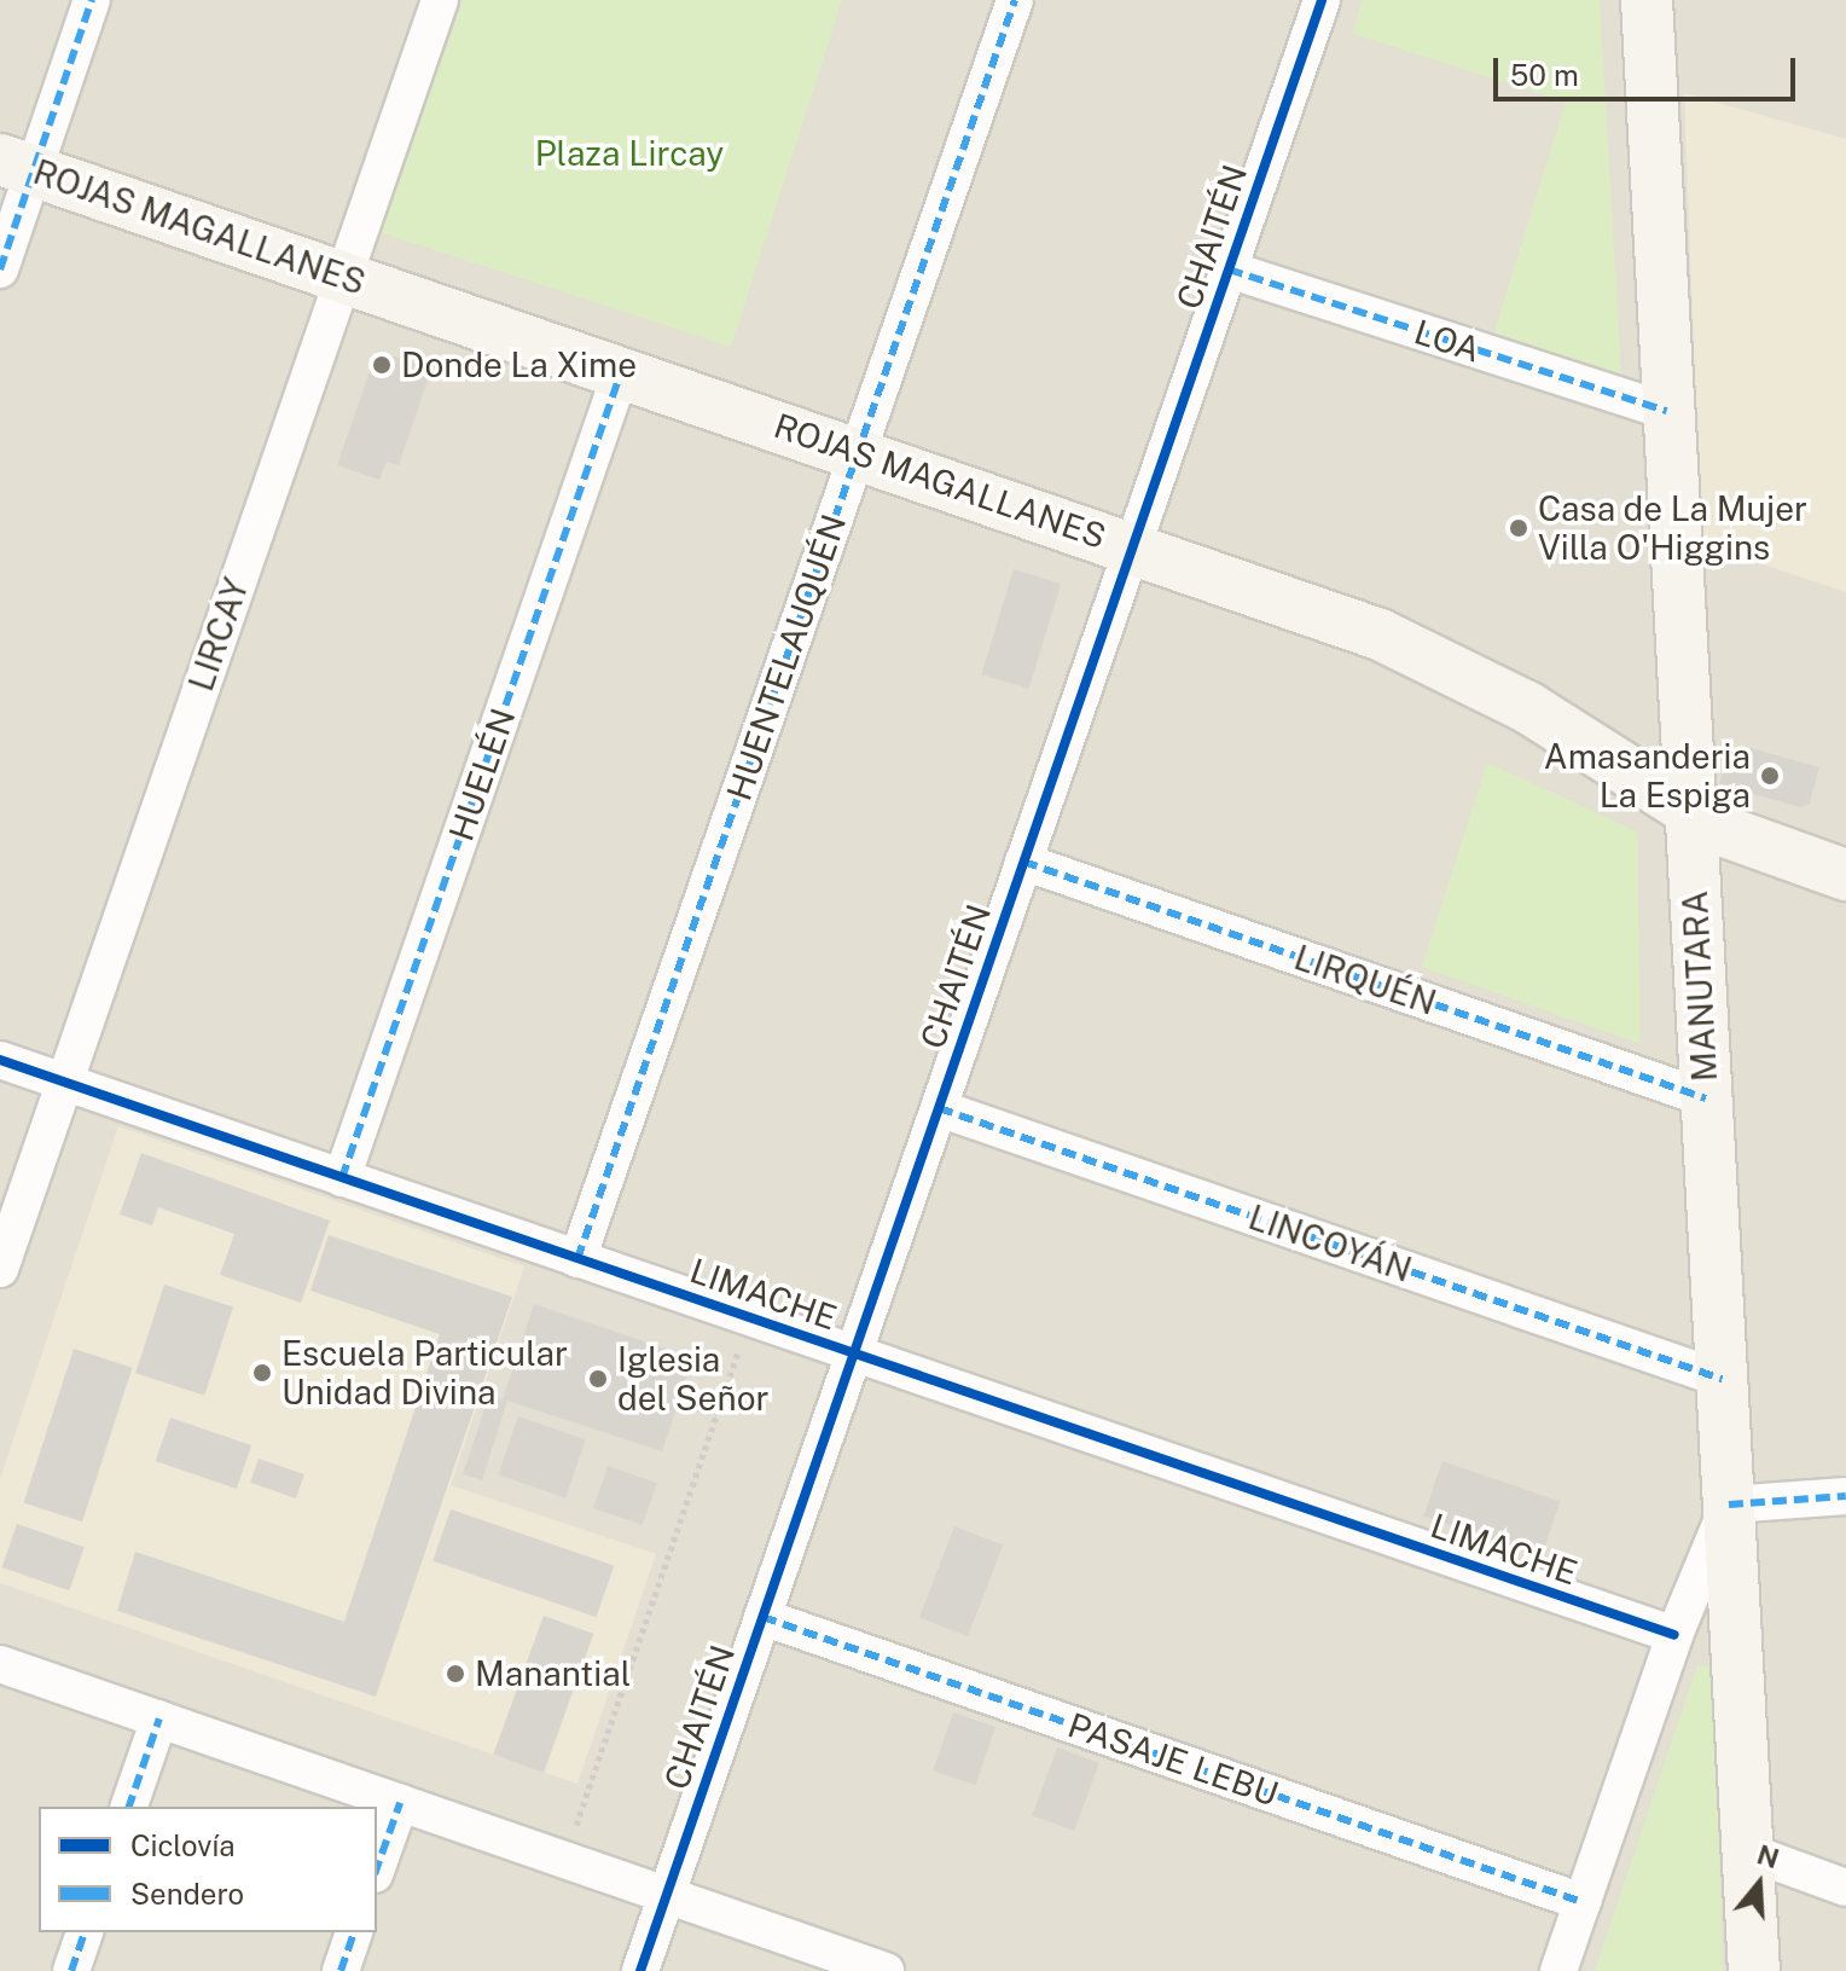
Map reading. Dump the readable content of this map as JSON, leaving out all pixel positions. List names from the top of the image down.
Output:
{
  "streets": {
    "main road": ["ROJAS MAGALLANES", "MANUTARA"],
    "street": [
      "CHAITÉN",
      "LOA",
      "LIRCAY",
      "HUENTELAUQUÉN",
      "HUELÉN",
      "LIRQUÉN",
      "LINCOYÁN",
      "LIMACHE",
      "PASAJE LEBU"
    ]
  },
  "crossings": [
    ["ROJAS MAGALLANES", "CHAITÉN"],
    ["ROJAS MAGALLANES", "LIRCAY"],
    ["ROJAS MAGALLANES", "HUENTELAUQUÉN"],
    ["ROJAS MAGALLANES", "HUELÉN"],
    ["ROJAS MAGALLANES", "MANUTARA"],
    ["CHAITÉN", "LOA"],
    ["CHAITÉN", "LIRQUÉN"],
    ["CHAITÉN", "LINCOYÁN"],
    ["CHAITÉN", "LIMACHE"],
    ["CHAITÉN", "PASAJE LEBU"],
    ["LOA", "MANUTARA"],
    ["LIRCAY", "LIMACHE"],
    ["HUENTELAUQUÉN", "LIMACHE"],
    ["HUELÉN", "LIMACHE"],
    ["LIRQUÉN", "MANUTARA"],
    ["MANUTARA", "LINCOYÁN"]
  ],
  "parks": ["Plaza Lircay"],
  "places": [
    "Donde La Xime",
    "Casa de La Mujer Villa O'Higgins",
    "Amasanderia La Espiga",
    "Escuela Particular Unidad Divina",
    "Iglesia del Señor",
    "Manantial"
  ],
  "legend": ["Ciclovía", "Sendero"],
  "scale_bar": "50 m",
  "north": "top"
}
